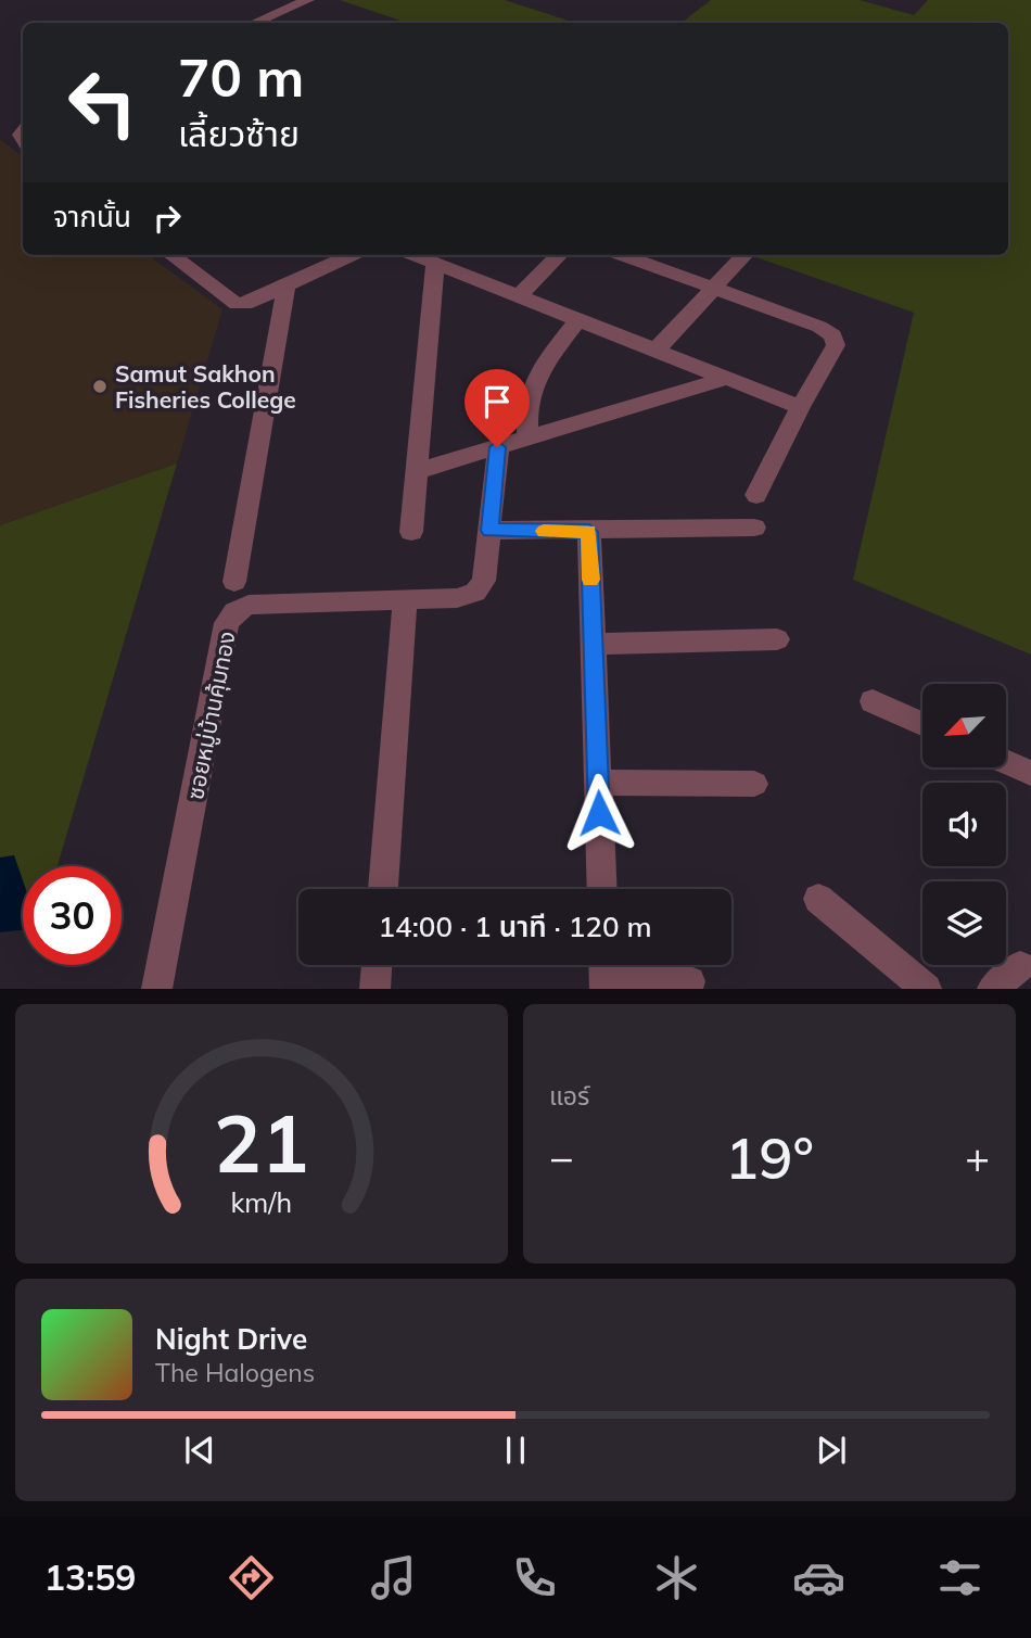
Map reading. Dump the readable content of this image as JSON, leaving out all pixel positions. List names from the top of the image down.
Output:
{
  "streets": {
    "street": ["ซอยหมู่บ้านคุ้มทอง"]
  },
  "places": ["Samut Sakhon Fisheries College"],
  "north": "bottom left",
  "page": {
    "turn": ["70 m", "เลี้ยวซ้าย"],
    "then": "จากนั้น",
    "limit": "30",
    "trip": "14:00 · 1 นาที · 120 m",
    "tile": "แอร์",
    "heat": ["−", "19°", "+"],
    "song": ["Night Drive", "The Halogens"],
    "tabs": "13:59",
    "gauge": ["21", "km/h"]
  }
}
